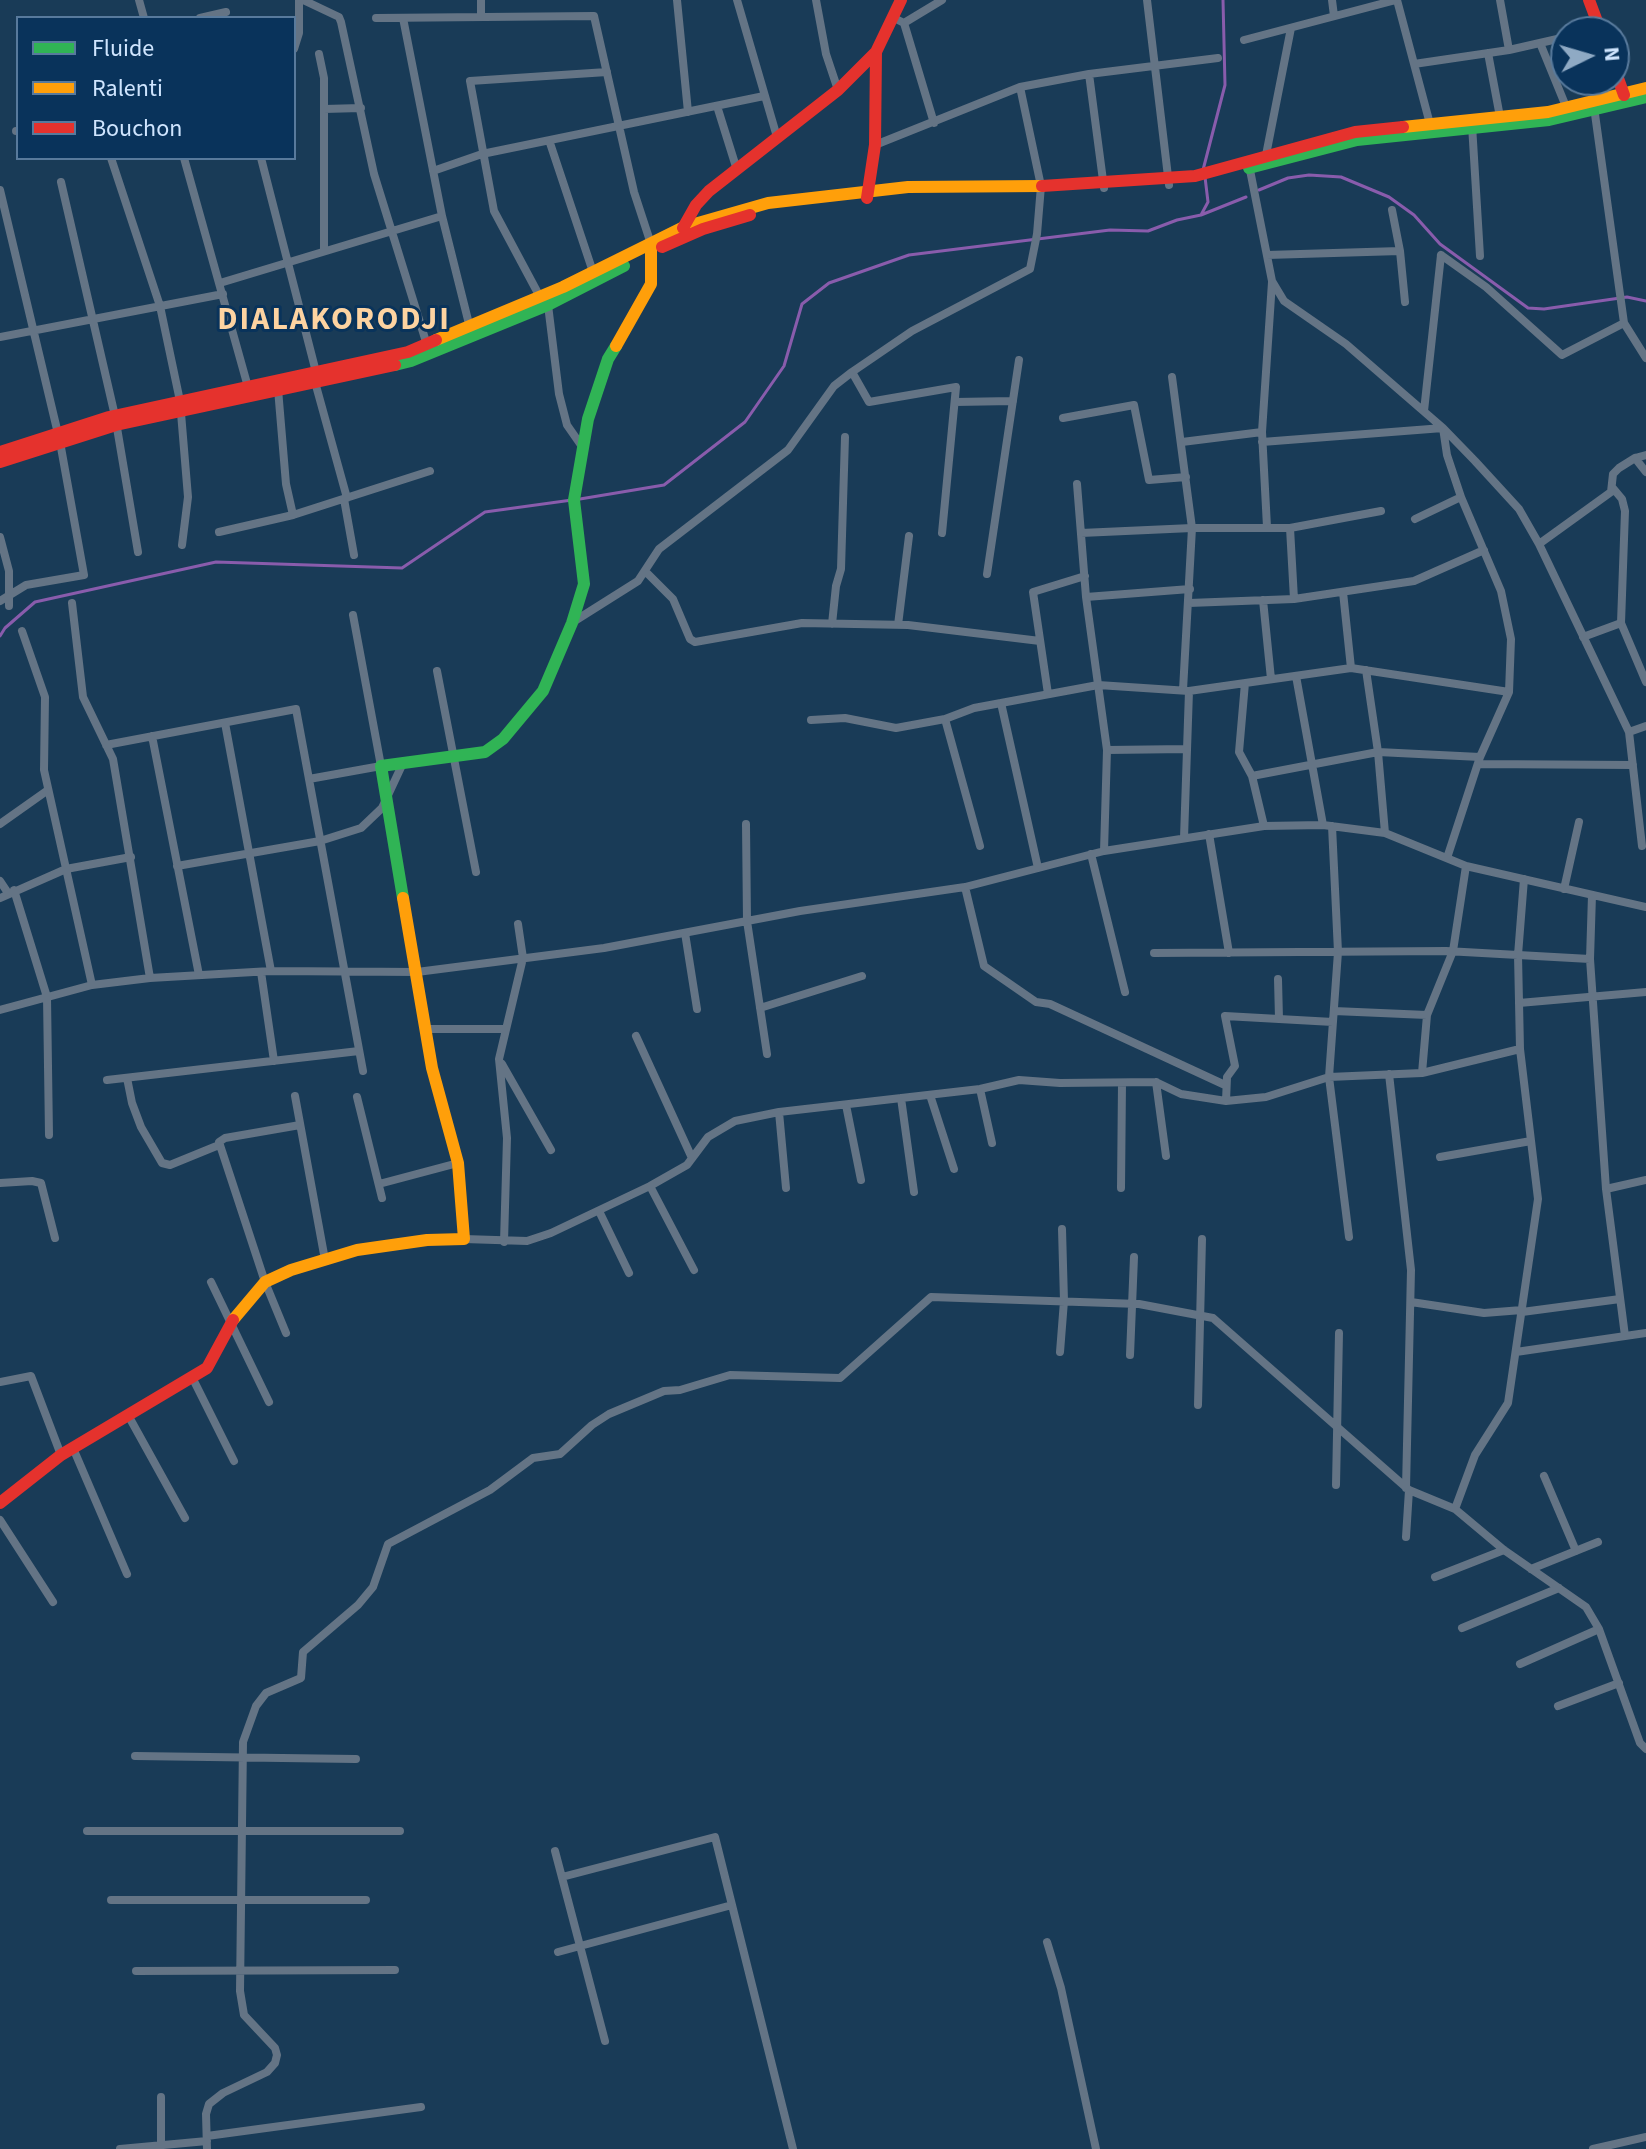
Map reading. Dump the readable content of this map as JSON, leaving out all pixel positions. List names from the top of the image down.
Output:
{
  "districts": ["DIALAKORODJI"],
  "legend": ["Fluide", "Ralenti", "Bouchon"],
  "north": "right"
}
